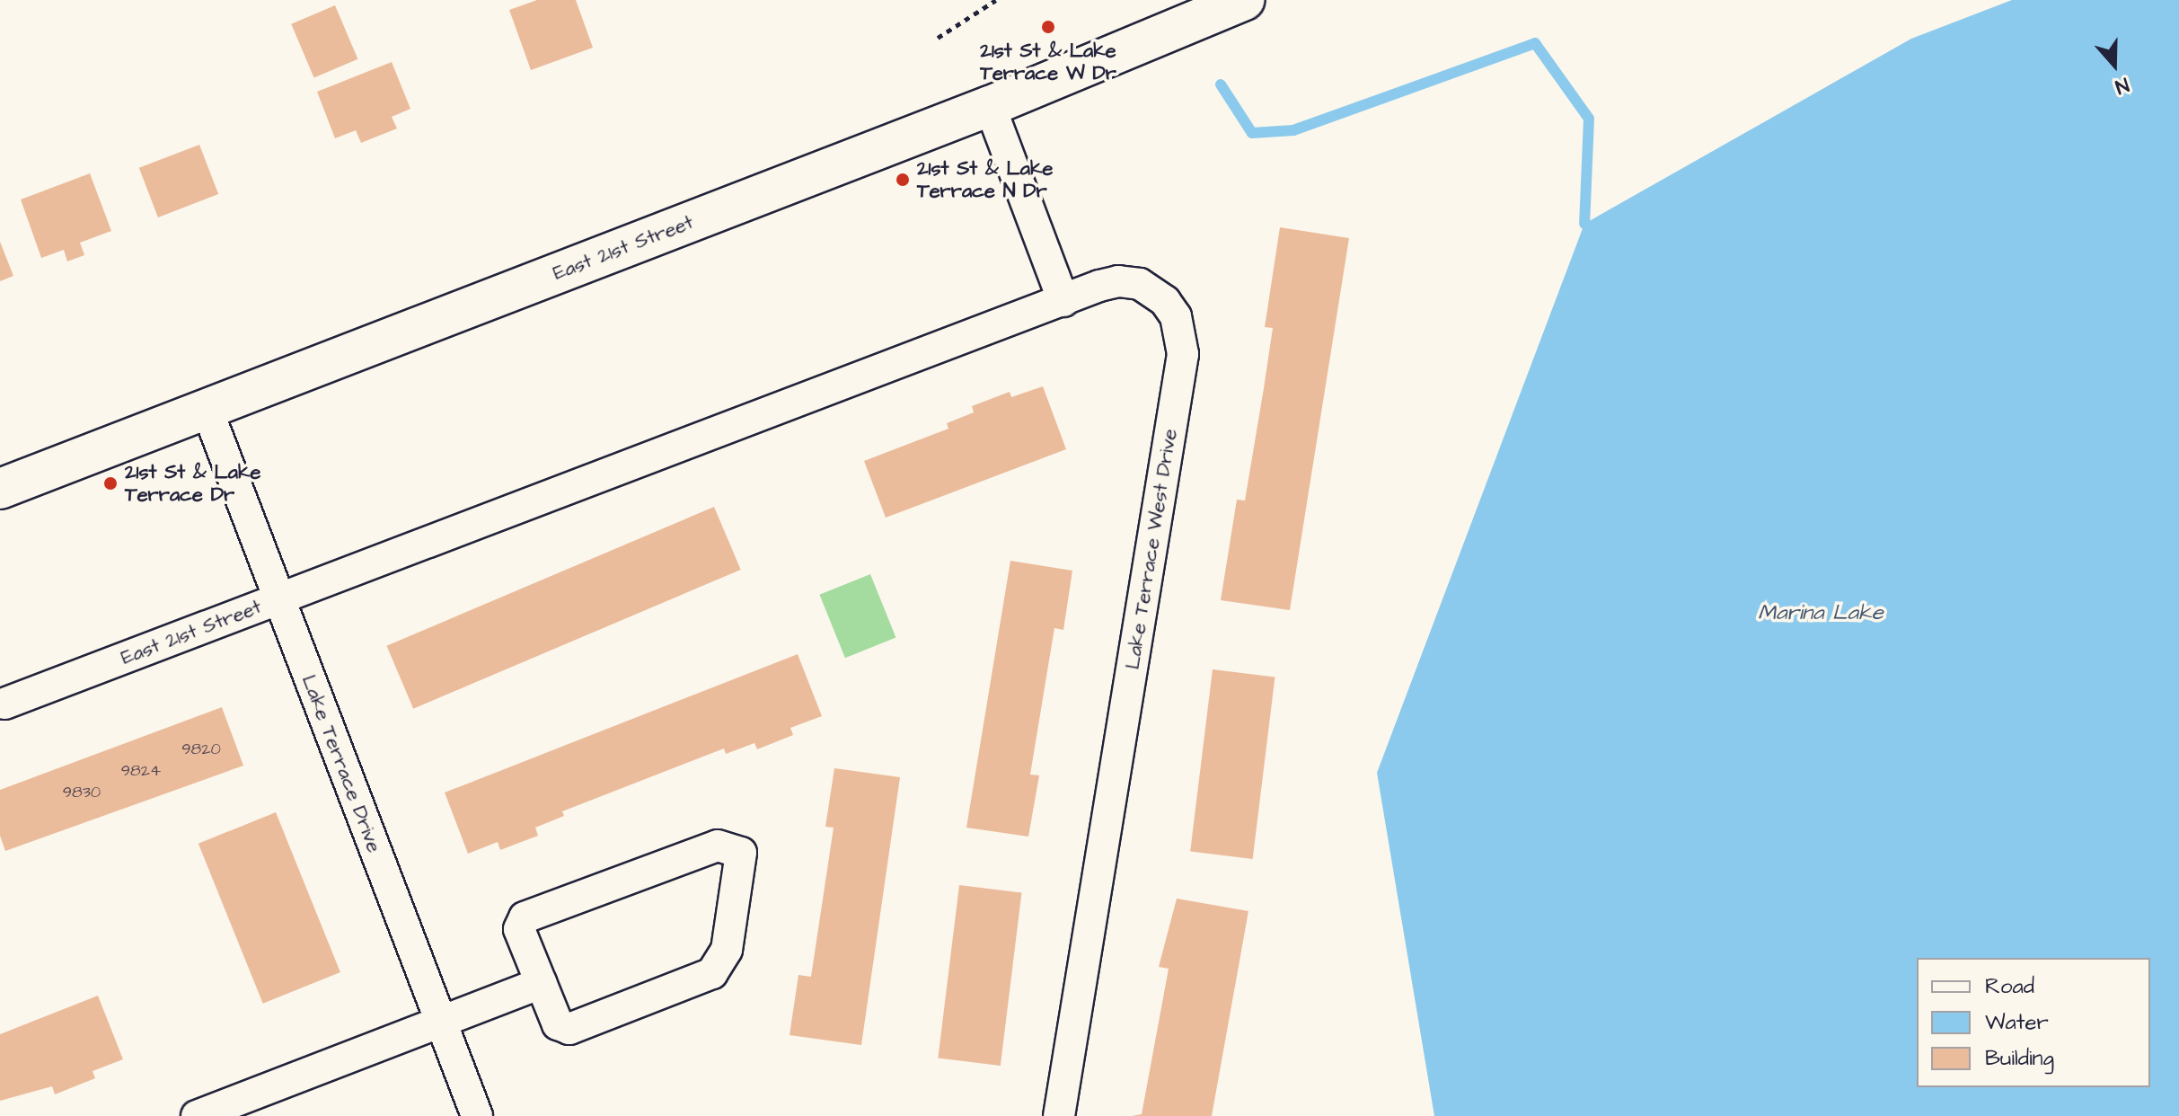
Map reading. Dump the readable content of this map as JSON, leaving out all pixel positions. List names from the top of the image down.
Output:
{
  "streets": {
    "main road": ["East 21st Street"],
    "street": ["Lake Terrace West Drive", "Lake Terrace Drive"]
  },
  "crossings": [
    ["East 21st Street", "Lake Terrace West Drive"],
    ["East 21st Street", "Lake Terrace Drive"]
  ],
  "water": ["Marina Lake"],
  "places": ["21st St & Lake Terrace W Dr", "21st St & Lake Terrace N Dr", "21st St & Lake Terrace Dr"],
  "house_numbers": ["9820", "9824", "9830"],
  "legend": ["Road", "Water", "Building"],
  "north": "bottom"
}
